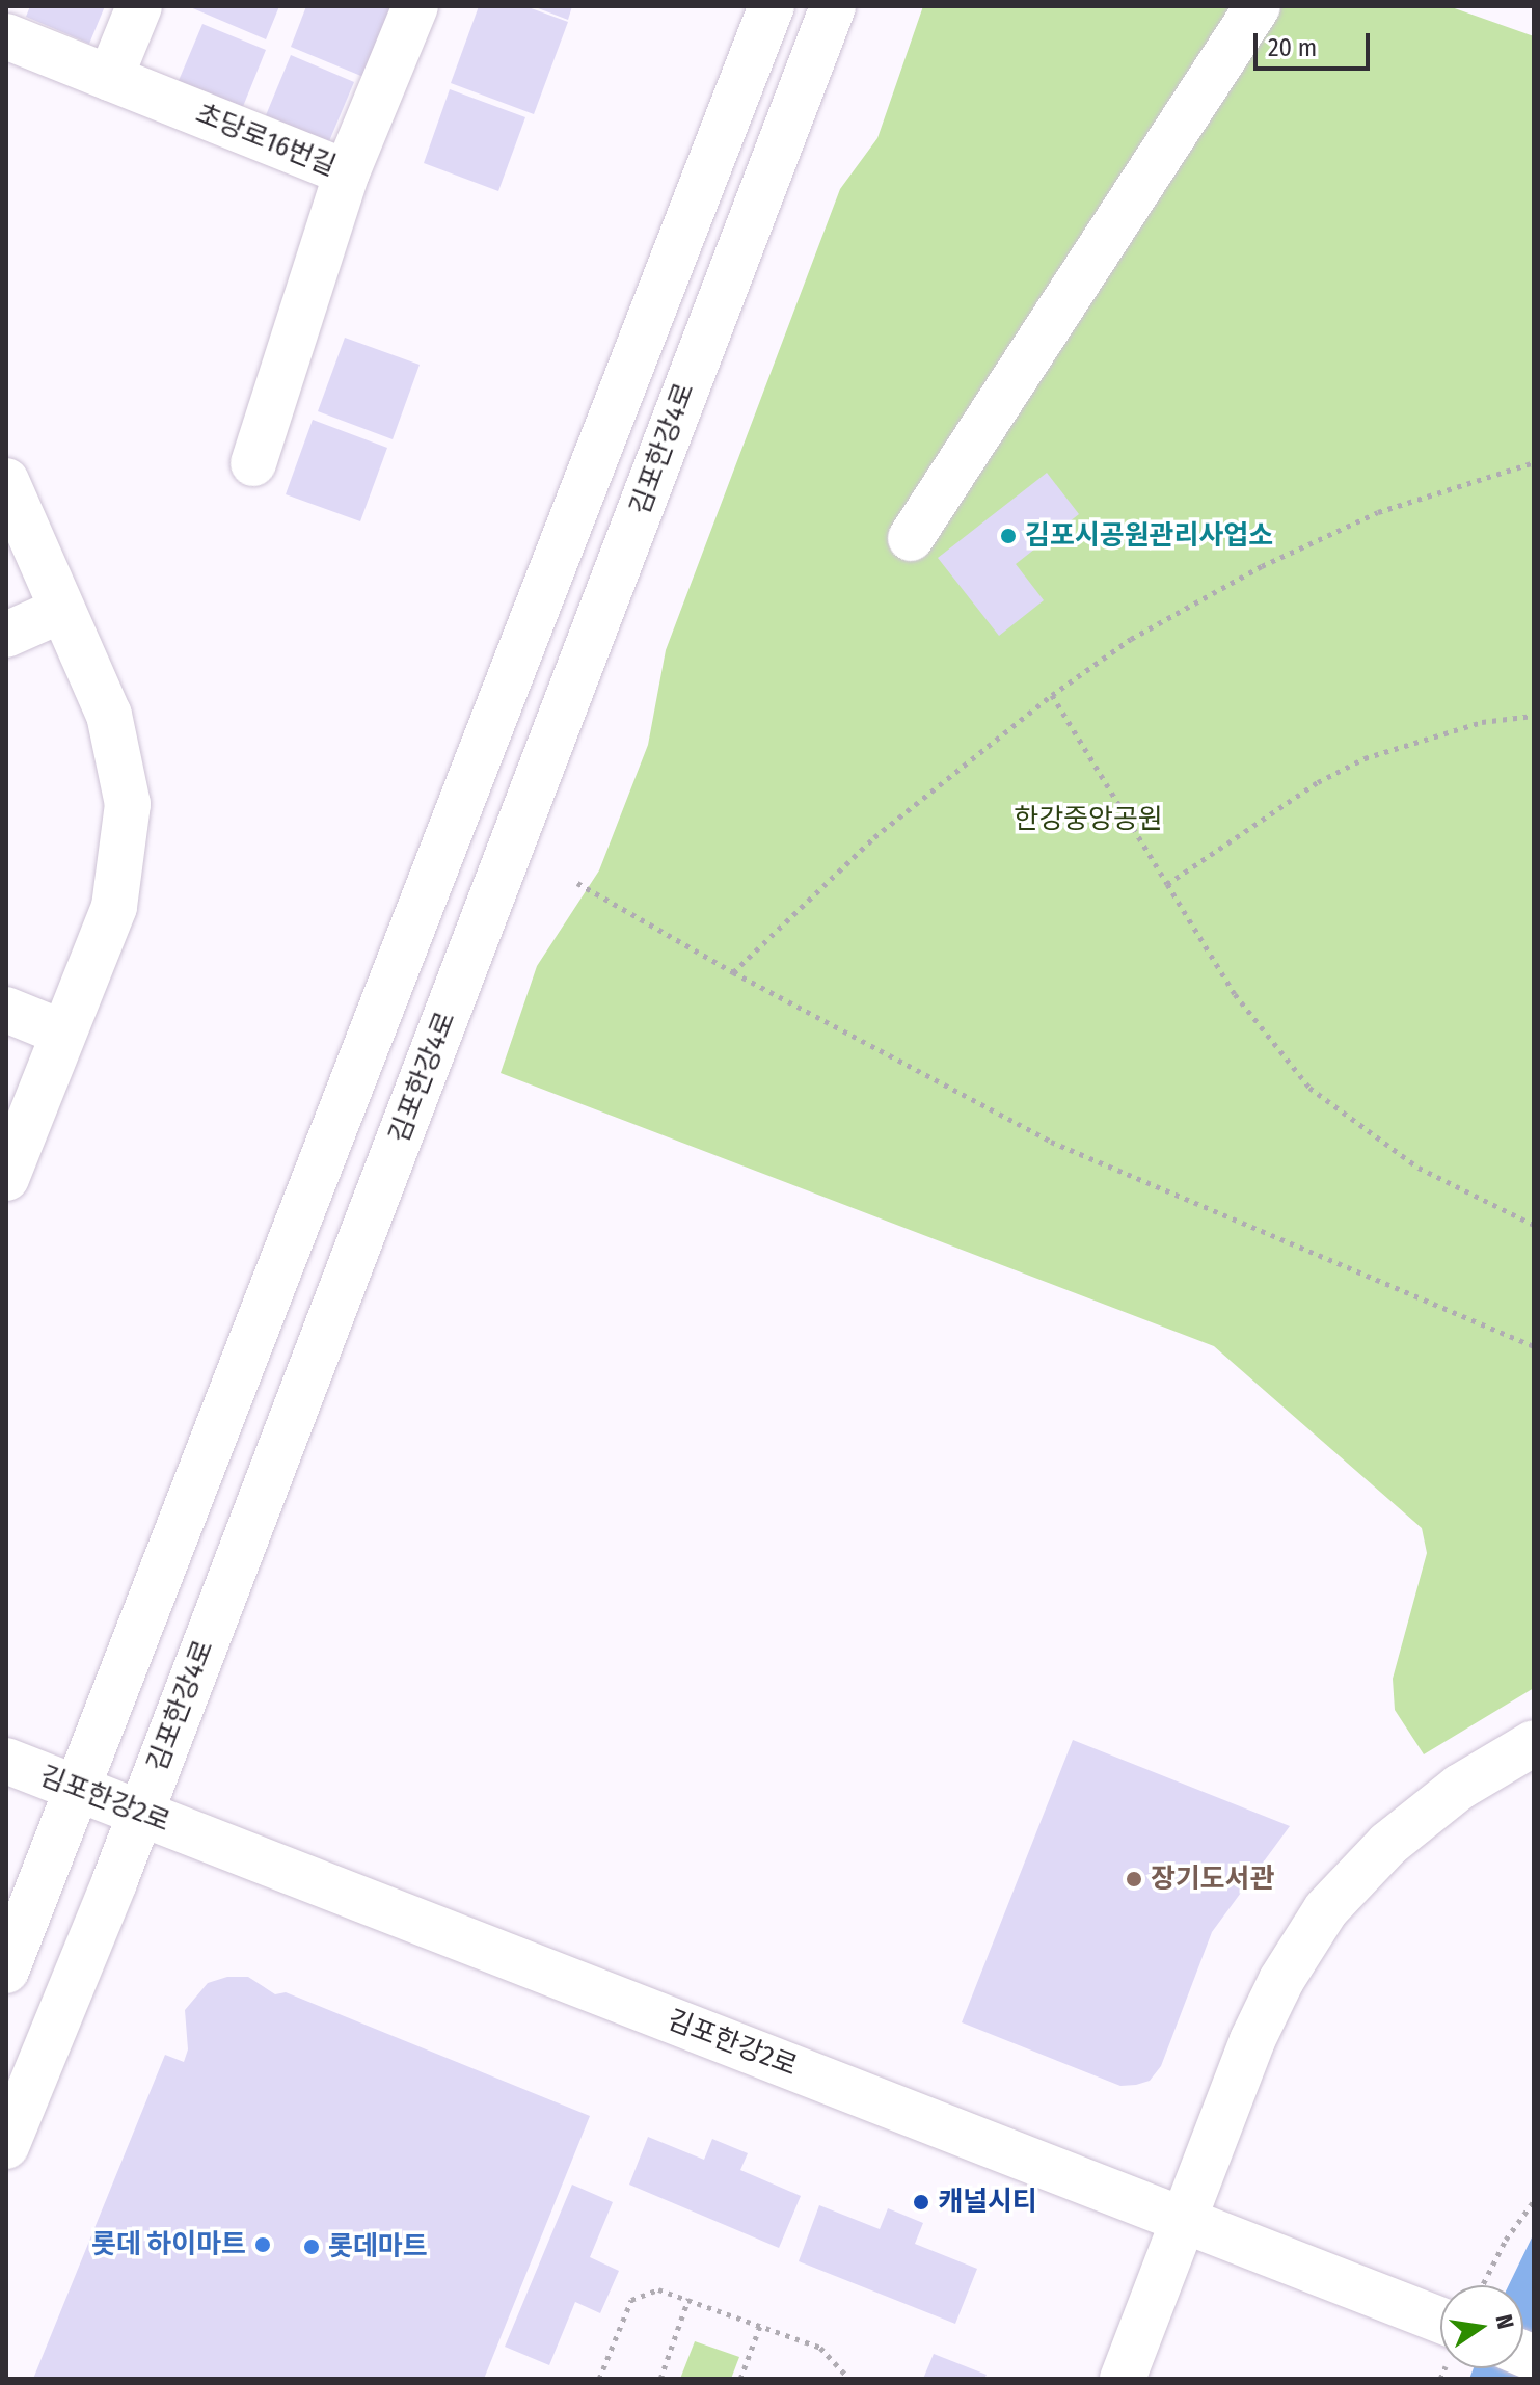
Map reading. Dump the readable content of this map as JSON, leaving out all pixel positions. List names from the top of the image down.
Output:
{
  "streets": {
    "street": ["초당로16번길", "김포한강4로", "김포한강2로"]
  },
  "crossings": [
    ["김포한강4로", "김포한강2로"]
  ],
  "parks": ["한강중앙공원"],
  "places": [
    "김포시공원관리사업소",
    "장기도서관",
    "캐널시티",
    "롯데 하이마트",
    "롯데마트"
  ],
  "scale_bar": "20 m",
  "north": "right"
}
